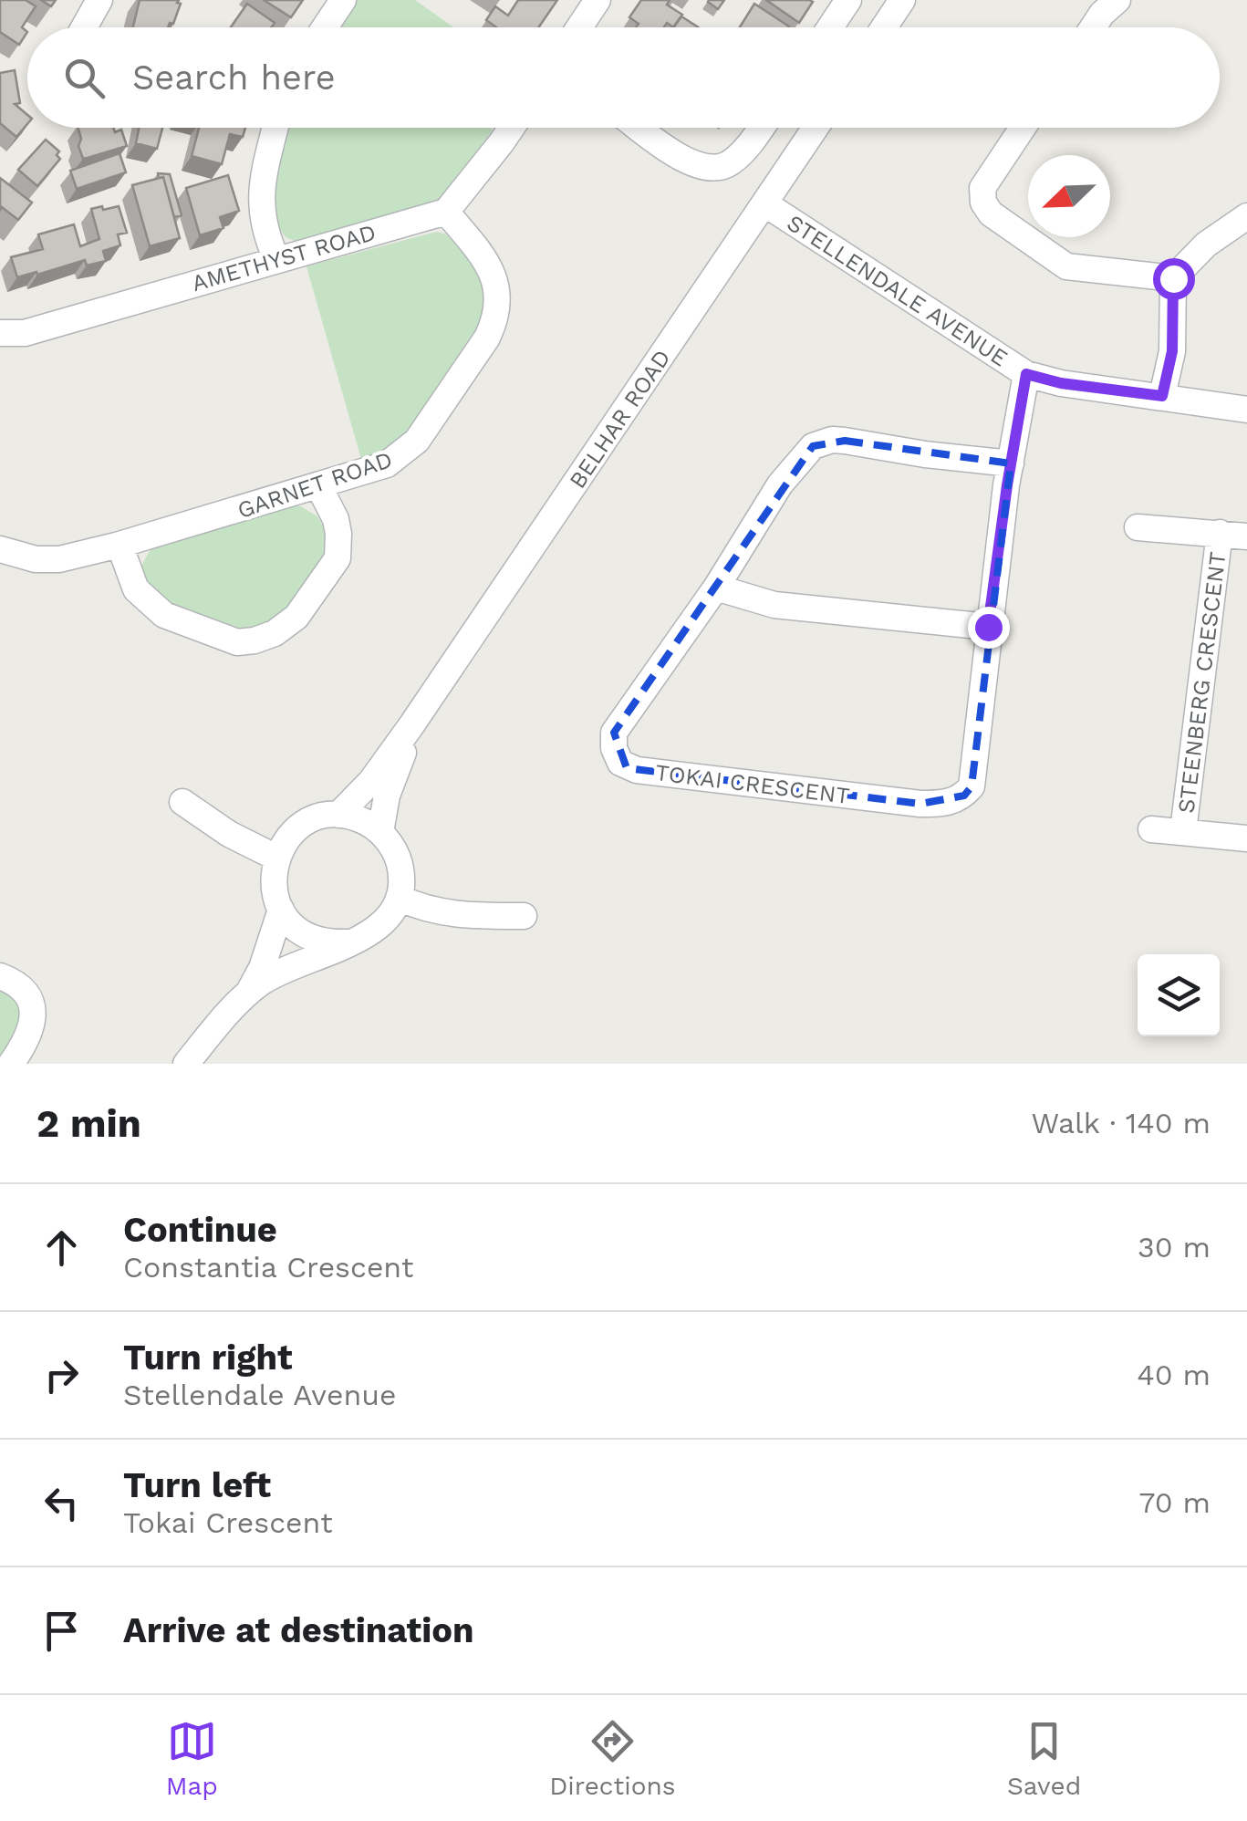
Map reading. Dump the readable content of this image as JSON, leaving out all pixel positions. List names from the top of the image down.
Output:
{
  "streets": {
    "street": [
      "AMETHYST ROAD",
      "STELLENDALE AVENUE",
      "BELHAR ROAD",
      "GARNET ROAD",
      "STEENBERG CRESCENT",
      "TOKAI CRESCENT"
    ]
  },
  "crossings": [
    ["AMETHYST ROAD", "GARNET ROAD"],
    ["STELLENDALE AVENUE", "BELHAR ROAD"],
    ["STELLENDALE AVENUE", "TOKAI CRESCENT"]
  ],
  "north": "bottom left",
  "page": {
    "search": "Search here",
    "heading": ["2 min", "Walk · 140 m"],
    "list": [
      ["Continue", "Constantia Crescent", "30 m"],
      ["Turn right", "Stellendale Avenue", "40 m"],
      ["Turn left", "Tokai Crescent", "70 m"],
      "Arrive at destination"
    ],
    "nav": ["Map", "Directions", "Saved"]
  }
}
